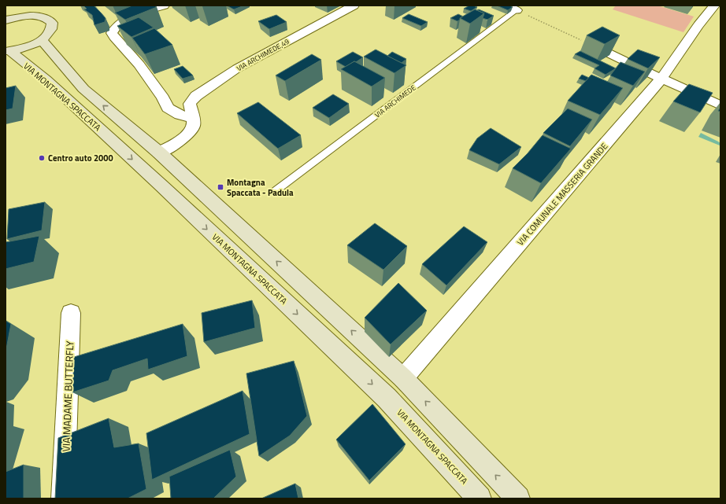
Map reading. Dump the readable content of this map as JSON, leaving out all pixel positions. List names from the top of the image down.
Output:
{
  "streets": {
    "main road": ["VIA MONTAGNA SPACCATA"],
    "street": ["VIA ARCHIMEDE,49", "VIA COMUNALE MASSERIA GRANDE", "VIA MADAME BUTTERFLY"],
    "lane": ["VIA ARCHIMEDE"]
  },
  "places": {
    "other": ["Centro auto 2000"],
    "transit": ["Montagna Spaccata - Padula"]
  }
}
